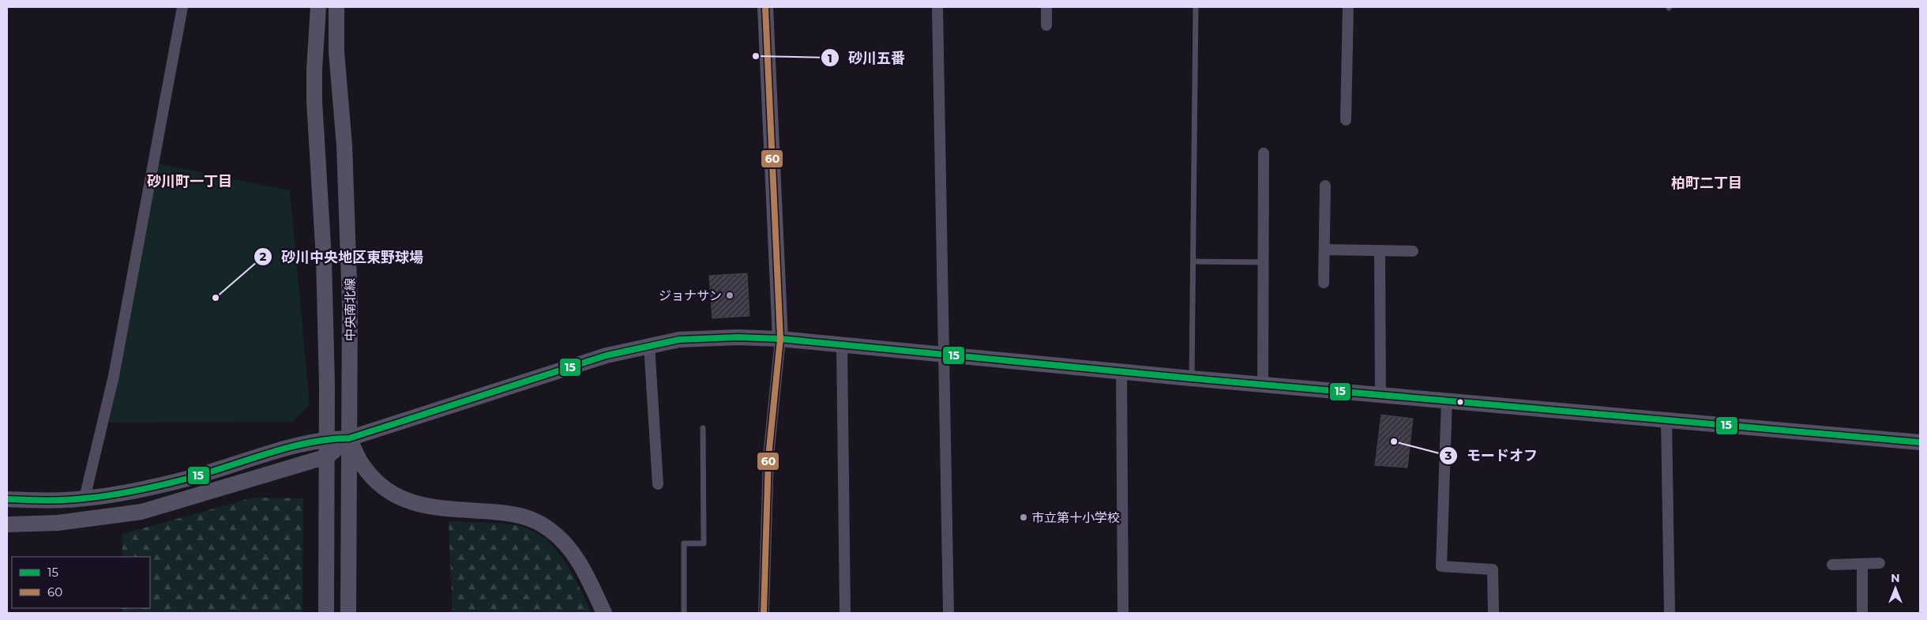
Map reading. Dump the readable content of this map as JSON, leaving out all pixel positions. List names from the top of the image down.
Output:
{
  "streets": {
    "street": ["中央南北線"]
  },
  "districts": ["砂川町一丁目", "柏町二丁目"],
  "places": [
    "砂川五番",
    "ジョナサン",
    "砂川中央地区東野球場",
    "モードオフ",
    "市立第十小学校"
  ],
  "lines": ["transit line 60", "transit line 15"],
  "legend": ["15", "60"],
  "north": "top"
}
